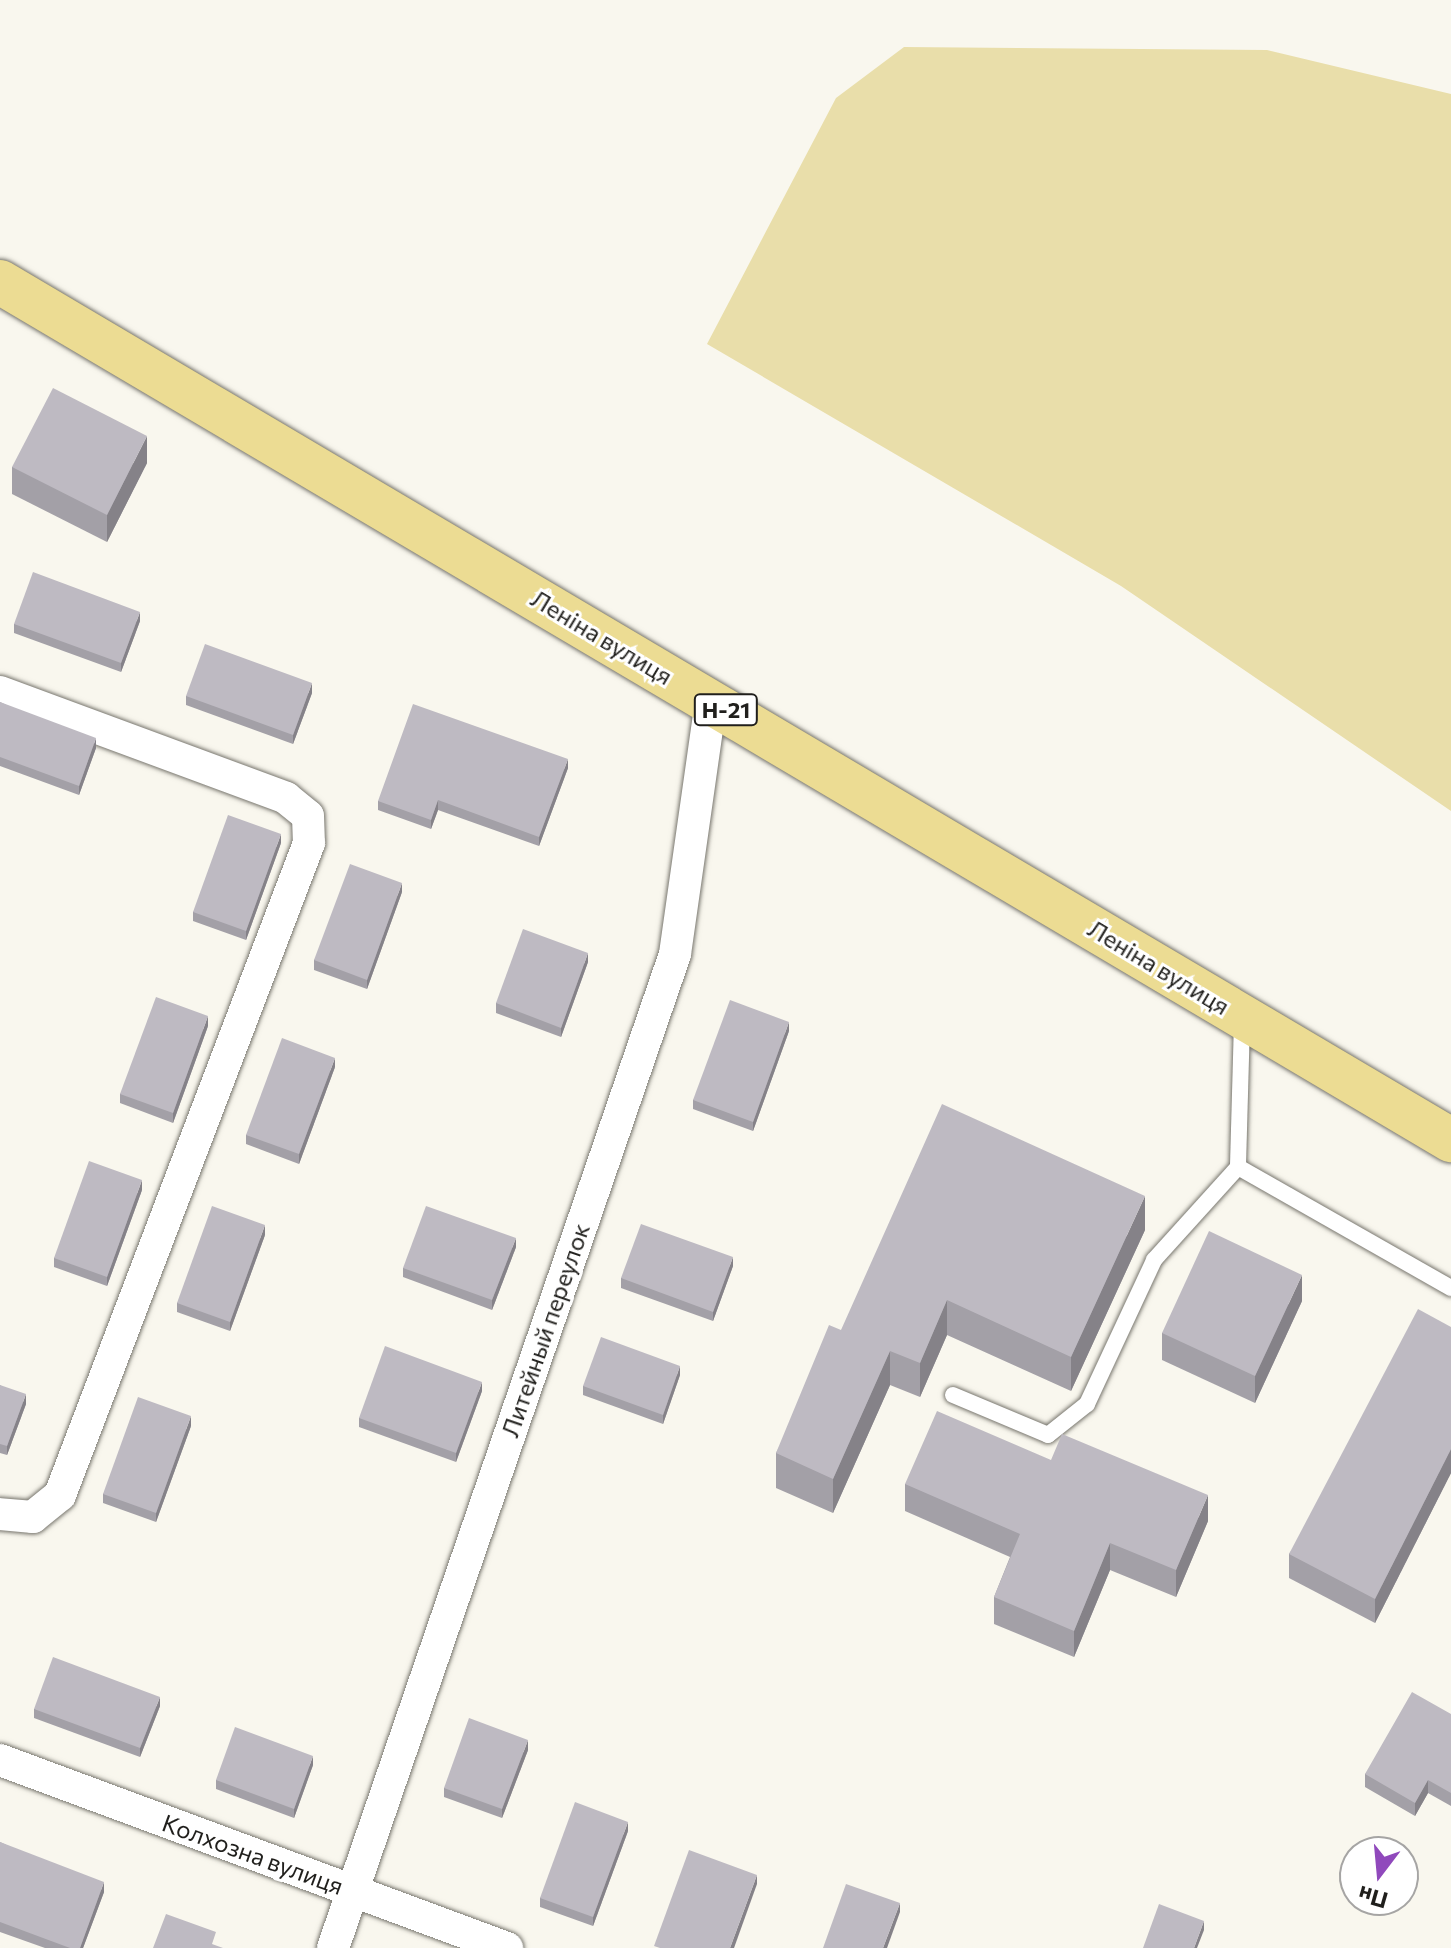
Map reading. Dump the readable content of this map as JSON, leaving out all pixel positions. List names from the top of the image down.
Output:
{
  "streets": {
    "main road": ["Леніна вулиця", "Н-21"],
    "street": ["Литейный переулок", "Колхозна вулиця"]
  },
  "crossings": [
    ["Леніна вулиця", "Литейный переулок"],
    ["Литейный переулок", "Колхозна вулиця"]
  ],
  "north": "bottom"
}
